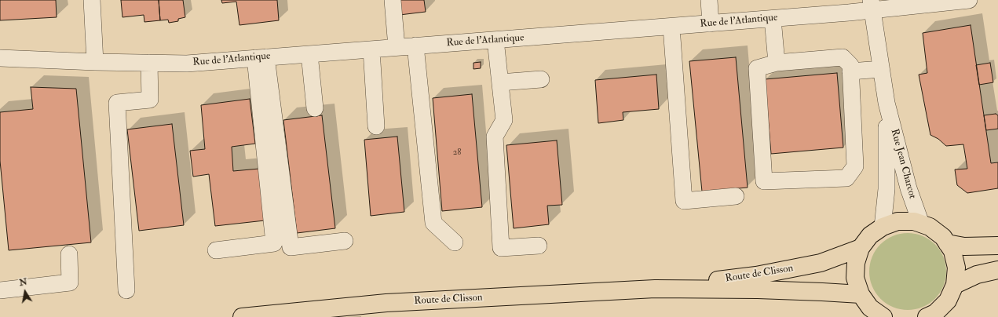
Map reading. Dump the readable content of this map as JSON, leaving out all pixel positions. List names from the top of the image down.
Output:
{
  "streets": {
    "main road": ["Route de Clisson"],
    "street": ["Rue de l'Atlantique", "Rue Jean Charcot"]
  },
  "crossings": [
    ["Rue de l'Atlantique", "Rue Jean Charcot"]
  ],
  "house_numbers": ["28"],
  "north": "top"
}
